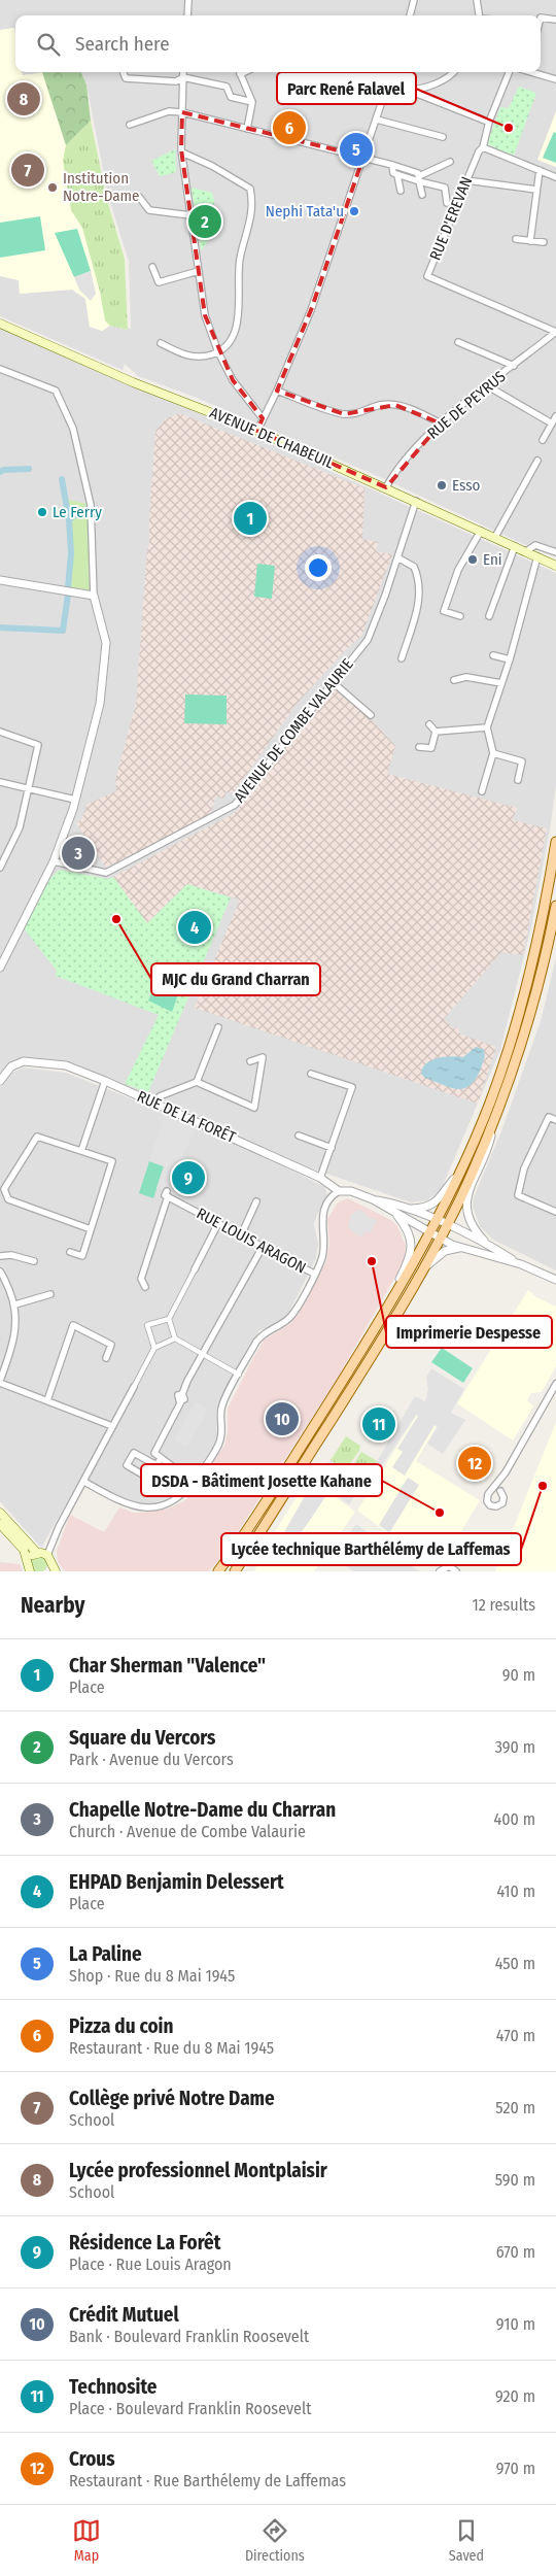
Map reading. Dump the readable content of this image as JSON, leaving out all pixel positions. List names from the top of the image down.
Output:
{
  "streets": {
    "main road": ["AVENUE DE CHABEUIL"],
    "street": [
      "RUE D'EREVAN",
      "RUE DE PEYRUS",
      "AVENUE DE COMBE VALAURIE",
      "RUE DE LA FORÊT",
      "RUE LOUIS ARAGON"
    ]
  },
  "crossings": [
    ["RUE D'EREVAN", "RUE DE PEYRUS"],
    ["RUE DE PEYRUS", "AVENUE DE CHABEUIL"],
    ["AVENUE DE CHABEUIL", "AVENUE DE COMBE VALAURIE"]
  ],
  "places": [
    "Parc René Falavel",
    "Institution Notre-Dame",
    "Nephi Tata'u",
    "Esso",
    "Le Ferry",
    "Eni",
    "MJC du Grand Charran",
    "Imprimerie Despesse",
    "Lycée technique Barthélémy de Laffemas",
    "DSDA - Bâtiment Josette Kahane"
  ],
  "page": {
    "search": "Search here",
    "pins": [
      "8",
      "6",
      "5",
      "7",
      "2",
      "1",
      "3",
      "4",
      "9",
      "10",
      "11",
      "12"
    ],
    "heading": ["Nearby", "12 results"],
    "list": [
      {
        "mark": "1",
        "name": "Char Sherman \"Valence\"",
        "note": "Place",
        "value": "90 m"
      },
      {
        "mark": "2",
        "name": "Square du Vercors",
        "note": "Park · Avenue du Vercors",
        "value": "390 m"
      },
      {
        "mark": "3",
        "name": "Chapelle Notre-Dame du Charran",
        "note": "Church · Avenue de Combe Valaurie",
        "value": "400 m"
      },
      {
        "mark": "4",
        "name": "EHPAD Benjamin Delessert",
        "note": "Place",
        "value": "410 m"
      },
      {
        "mark": "5",
        "name": "La Paline",
        "note": "Shop · Rue du 8 Mai 1945",
        "value": "450 m"
      },
      {
        "mark": "6",
        "name": "Pizza du coin",
        "note": "Restaurant · Rue du 8 Mai 1945",
        "value": "470 m"
      },
      {
        "mark": "7",
        "name": "Collège privé Notre Dame",
        "note": "School",
        "value": "520 m"
      },
      {
        "mark": "8",
        "name": "Lycée professionnel Montplaisir",
        "note": "School",
        "value": "590 m"
      },
      {
        "mark": "9",
        "name": "Résidence La Forêt",
        "note": "Place · Rue Louis Aragon",
        "value": "670 m"
      },
      {
        "mark": "10",
        "name": "Crédit Mutuel",
        "note": "Bank · Boulevard Franklin Roosevelt",
        "value": "910 m"
      },
      {
        "mark": "11",
        "name": "Technosite",
        "note": "Place · Boulevard Franklin Roosevelt",
        "value": "920 m"
      },
      {
        "mark": "12",
        "name": "Crous",
        "note": "Restaurant · Rue Barthélemy de Laffemas",
        "value": "970 m"
      }
    ],
    "nav": ["Map", "Directions", "Saved"]
  }
}
